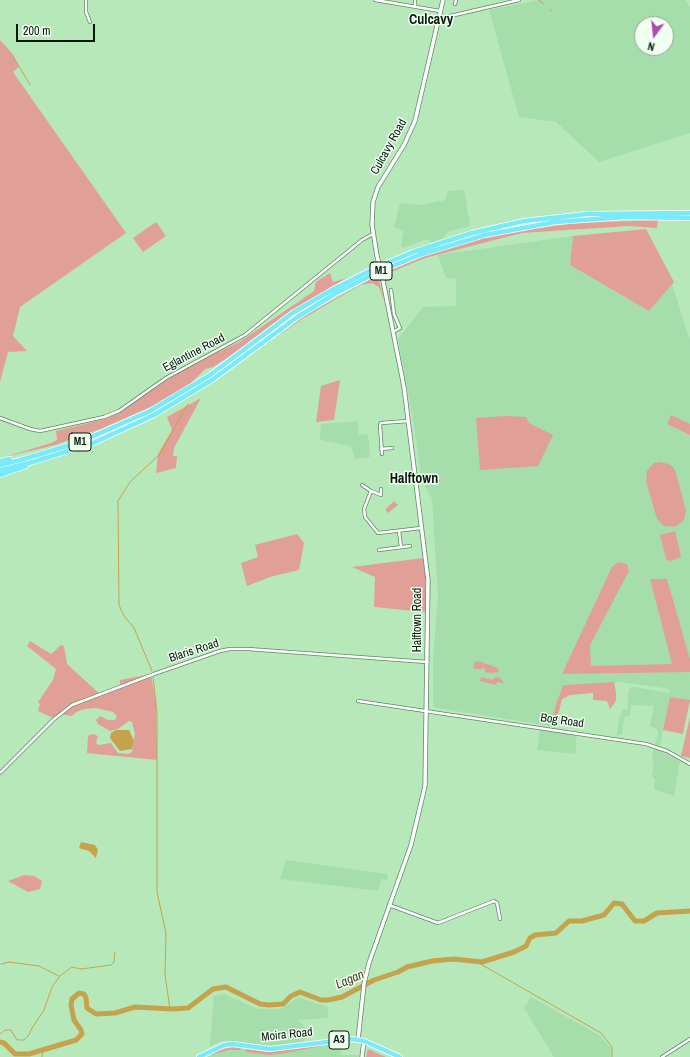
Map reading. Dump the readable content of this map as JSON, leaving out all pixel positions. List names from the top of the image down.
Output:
{
  "streets": {
    "highway": ["M1", "Moira Road", "A3"],
    "street": [
      "Culcavy Road",
      "Eglantine Road",
      "Halftown Road",
      "Blaris Road",
      "Bog Road"
    ]
  },
  "crossings": [
    ["Culcavy Road", "Eglantine Road"],
    ["Culcavy Road", "Halftown Road"],
    ["Halftown Road", "Blaris Road"],
    ["Halftown Road", "Bog Road"],
    ["Halftown Road", "Moira Road"]
  ],
  "districts": ["Culcavy", "Halftown"],
  "water": ["Lagan"],
  "scale_bar": "200 m",
  "north": "bottom"
}
